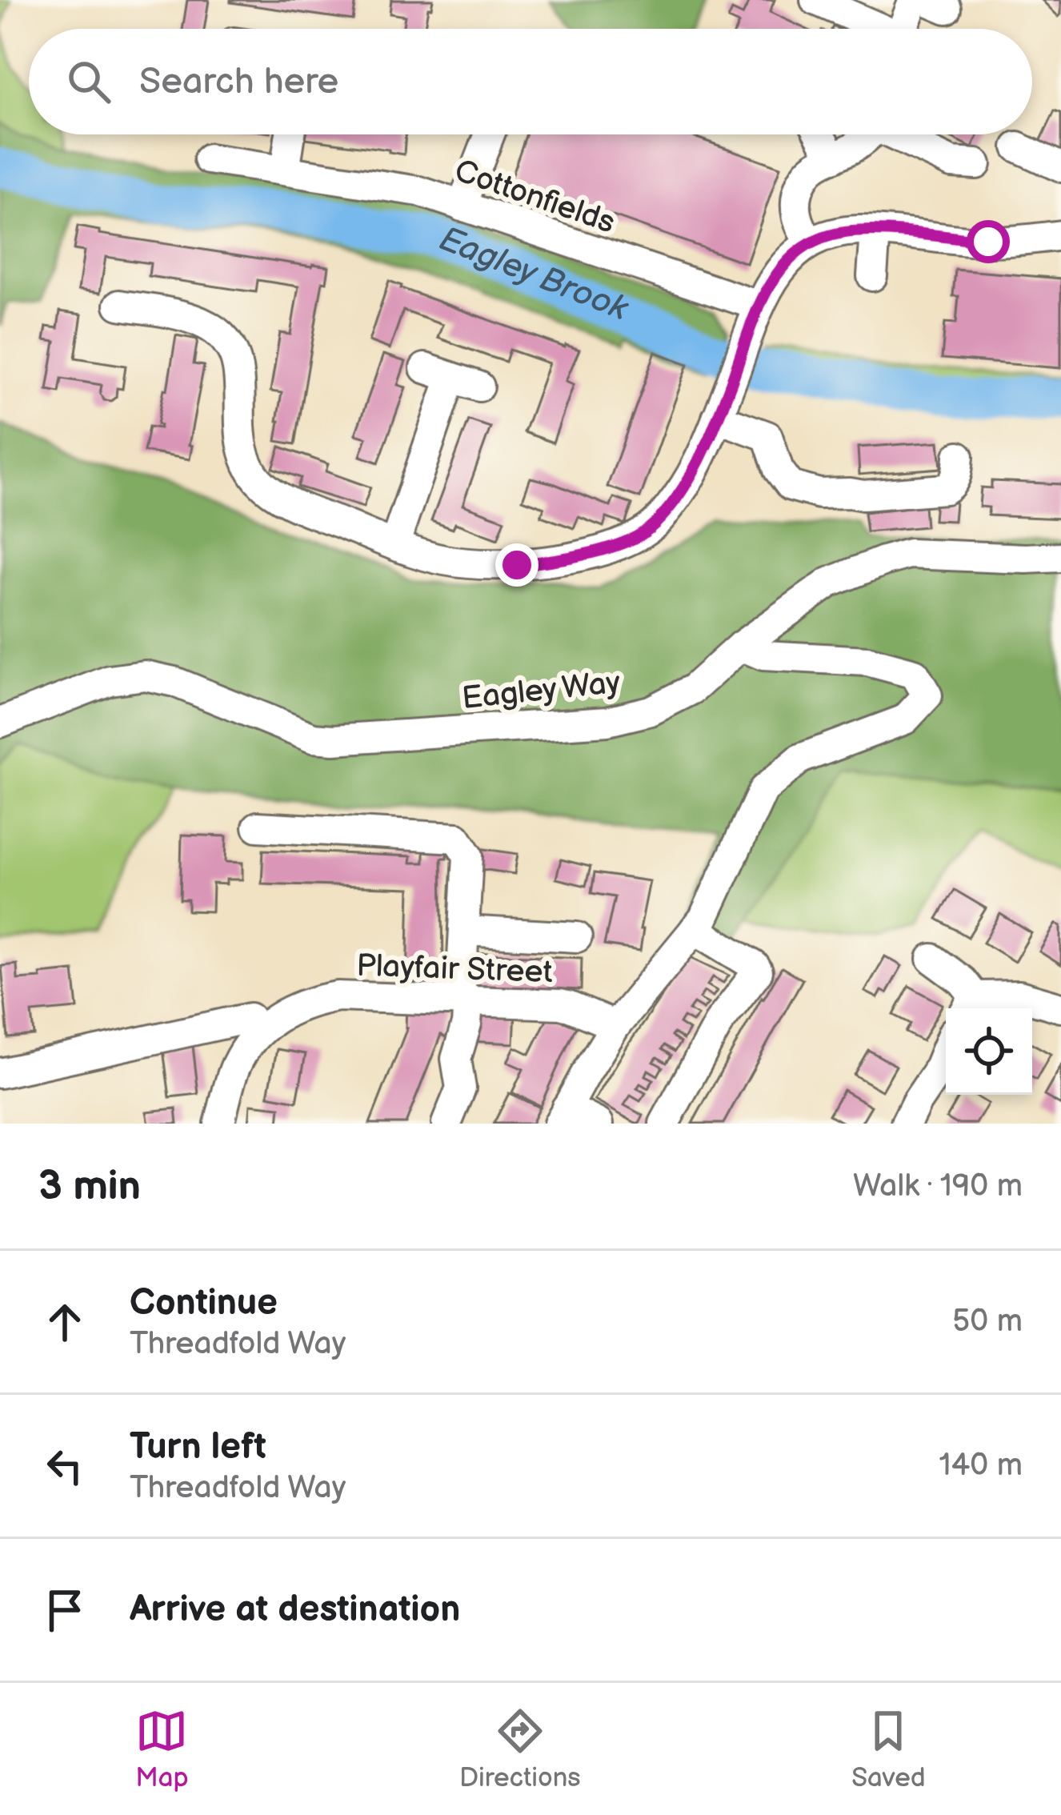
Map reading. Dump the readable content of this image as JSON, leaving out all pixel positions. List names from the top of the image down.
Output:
{
  "streets": {
    "street": ["Cottonfields", "Eagley Way", "Playfair Street"]
  },
  "water": ["Eagley Brook"],
  "page": {
    "search": "Search here",
    "heading": ["3 min", "Walk · 190 m"],
    "list": [
      ["Continue", "Threadfold Way", "50 m"],
      ["Turn left", "Threadfold Way", "140 m"],
      "Arrive at destination"
    ],
    "nav": ["Map", "Directions", "Saved"]
  }
}
